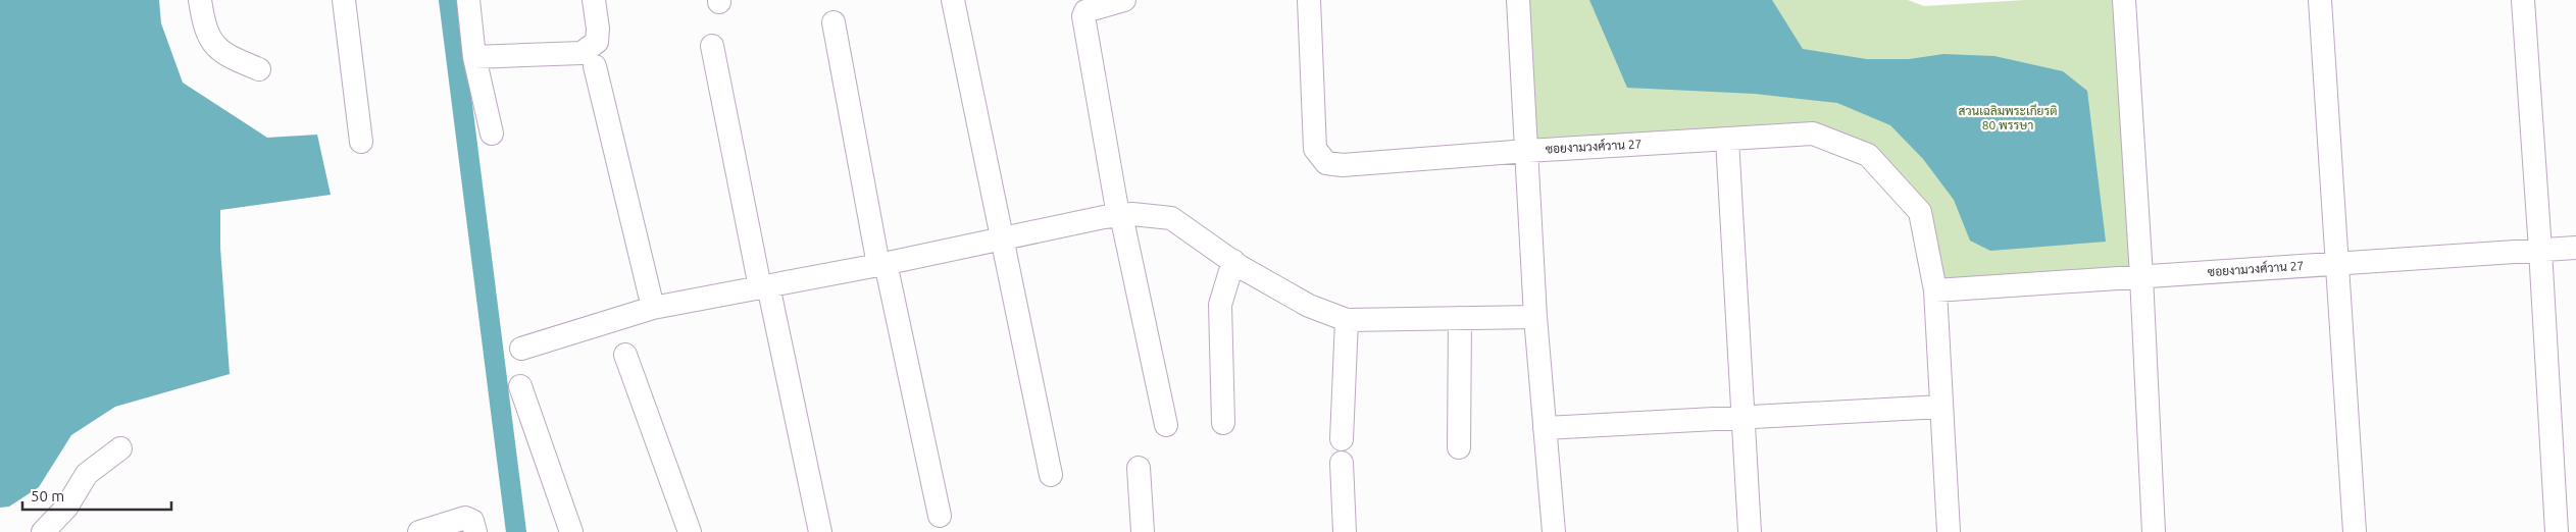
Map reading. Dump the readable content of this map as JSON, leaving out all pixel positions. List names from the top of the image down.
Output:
{
  "streets": {
    "street": ["ซอยงามวงศ์วาน 27"]
  },
  "parks": ["สวนเฉลิมพระเกียรติ 80 พรรษา"],
  "scale_bar": "50 m"
}
